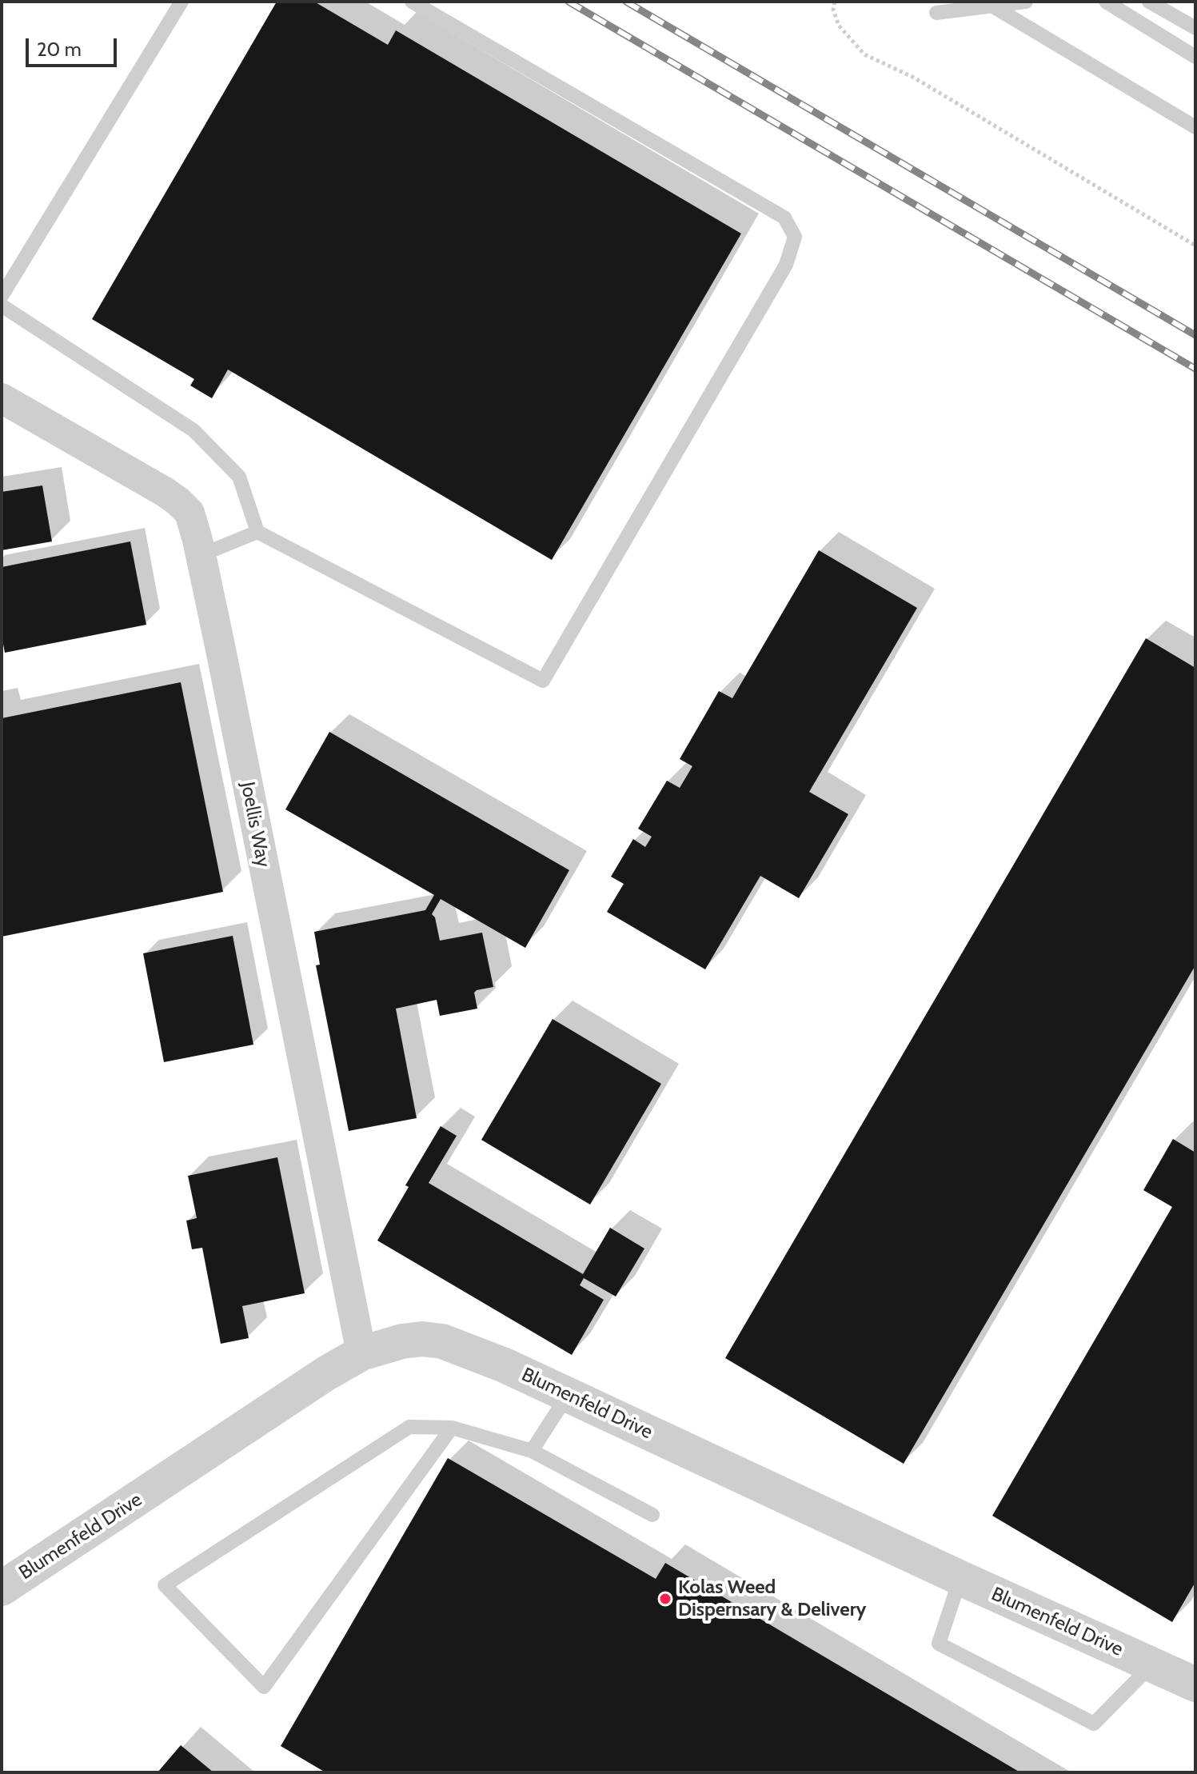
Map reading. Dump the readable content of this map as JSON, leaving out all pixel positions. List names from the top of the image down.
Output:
{
  "streets": {
    "street": ["Joellis Way", "Blumenfeld Drive"]
  },
  "crossings": [
    ["Joellis Way", "Blumenfeld Drive"]
  ],
  "places": ["Kolas Weed Dispernsary & Delivery"],
  "scale_bar": "20 m"
}
